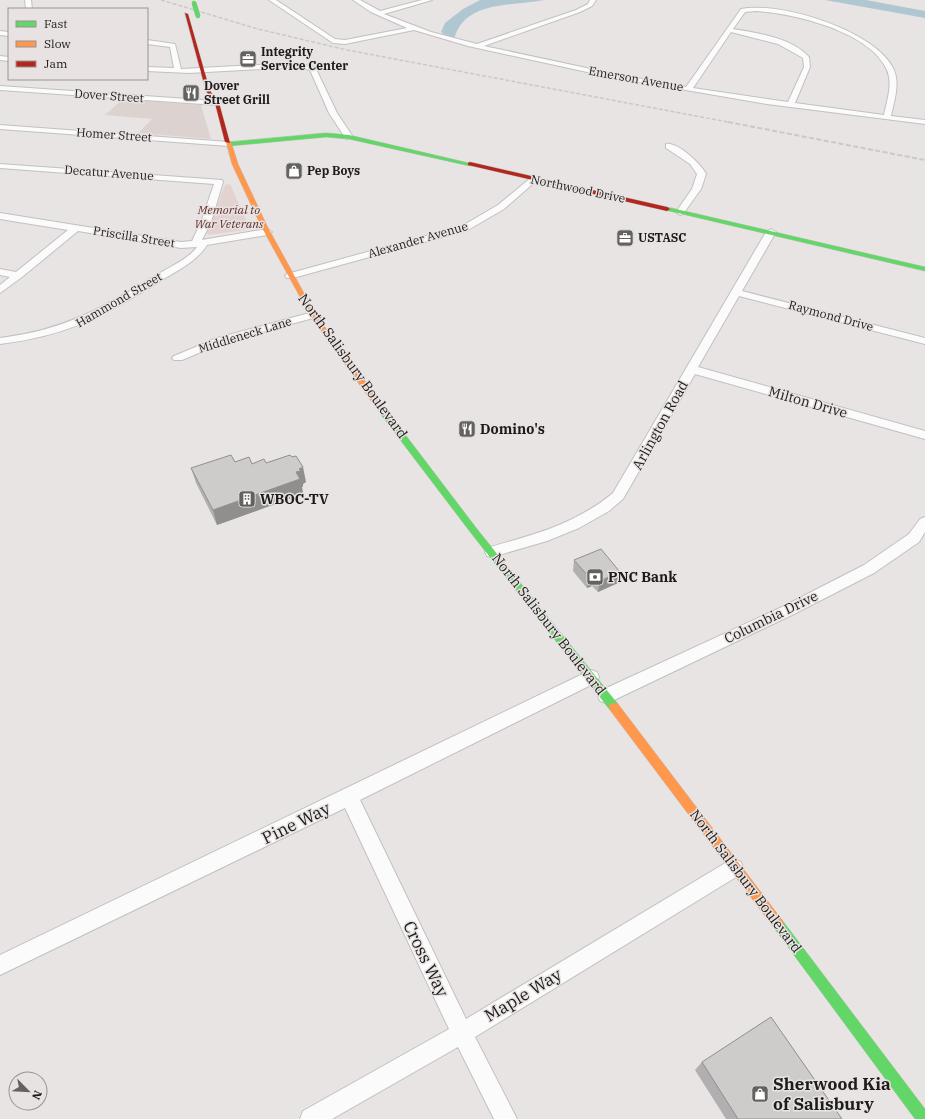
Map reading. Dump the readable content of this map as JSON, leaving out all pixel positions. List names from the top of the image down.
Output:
{
  "streets": {
    "main road": ["Northwood Drive", "North Salisbury Boulevard"],
    "street": [
      "Emerson Avenue",
      "Dover Street",
      "Homer Street",
      "Decatur Avenue",
      "Priscilla Street",
      "Alexander Avenue",
      "Hammond Street",
      "Raymond Drive",
      "Middleneck Lane",
      "Milton Drive",
      "Arlington Road",
      "Columbia Drive",
      "Pine Way",
      "Cross Way",
      "Maple Way"
    ]
  },
  "crossings": [
    ["Dover Street", "North Salisbury Boulevard"],
    ["Homer Street", "Northwood Drive"],
    ["Homer Street", "North Salisbury Boulevard"],
    ["Decatur Avenue", "Hammond Street"],
    ["Northwood Drive", "Alexander Avenue"],
    ["Northwood Drive", "North Salisbury Boulevard"],
    ["Northwood Drive", "Arlington Road"],
    ["Priscilla Street", "Hammond Street"],
    ["Priscilla Street", "North Salisbury Boulevard"],
    ["Alexander Avenue", "North Salisbury Boulevard"],
    ["Raymond Drive", "Arlington Road"],
    ["Middleneck Lane", "North Salisbury Boulevard"],
    ["North Salisbury Boulevard", "Arlington Road"],
    ["North Salisbury Boulevard", "Columbia Drive"],
    ["North Salisbury Boulevard", "Pine Way"],
    ["North Salisbury Boulevard", "Maple Way"],
    ["Milton Drive", "Arlington Road"],
    ["Pine Way", "Cross Way"],
    ["Cross Way", "Maple Way"]
  ],
  "parks": ["Memorial to War Veterans"],
  "places": {
    "office": ["Integrity Service Center", "USTASC"],
    "restaurant": ["Dover Street Grill", "Domino's"],
    "shop": ["Pep Boys", "Sherwood Kia of Salisbury"],
    "building": ["WBOC-TV"],
    "bank": ["PNC Bank"]
  },
  "legend": ["Fast", "Slow", "Jam"],
  "north": "bottom right"
}
